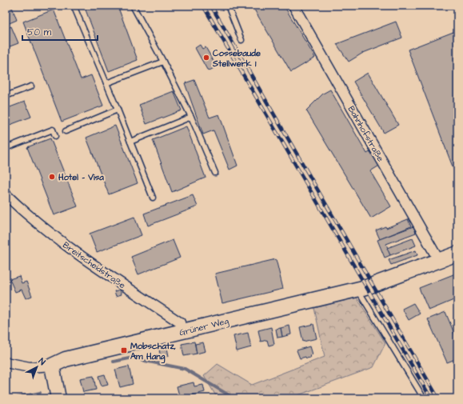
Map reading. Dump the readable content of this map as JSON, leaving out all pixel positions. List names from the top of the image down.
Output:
{
  "streets": {
    "street": ["Bahnhofstraße", "Breitscheidstraße", "Grüner Weg"]
  },
  "crossings": [
    ["Bahnhofstraße", "Grüner Weg"],
    ["Breitscheidstraße", "Grüner Weg"]
  ],
  "places": {
    "other": ["Cossebaude Stellwerk 1", "Hotel - Visa"],
    "transit": ["Mobschatz, Am Hang"]
  },
  "scale_bar": "50 m",
  "north": "top right"
}
